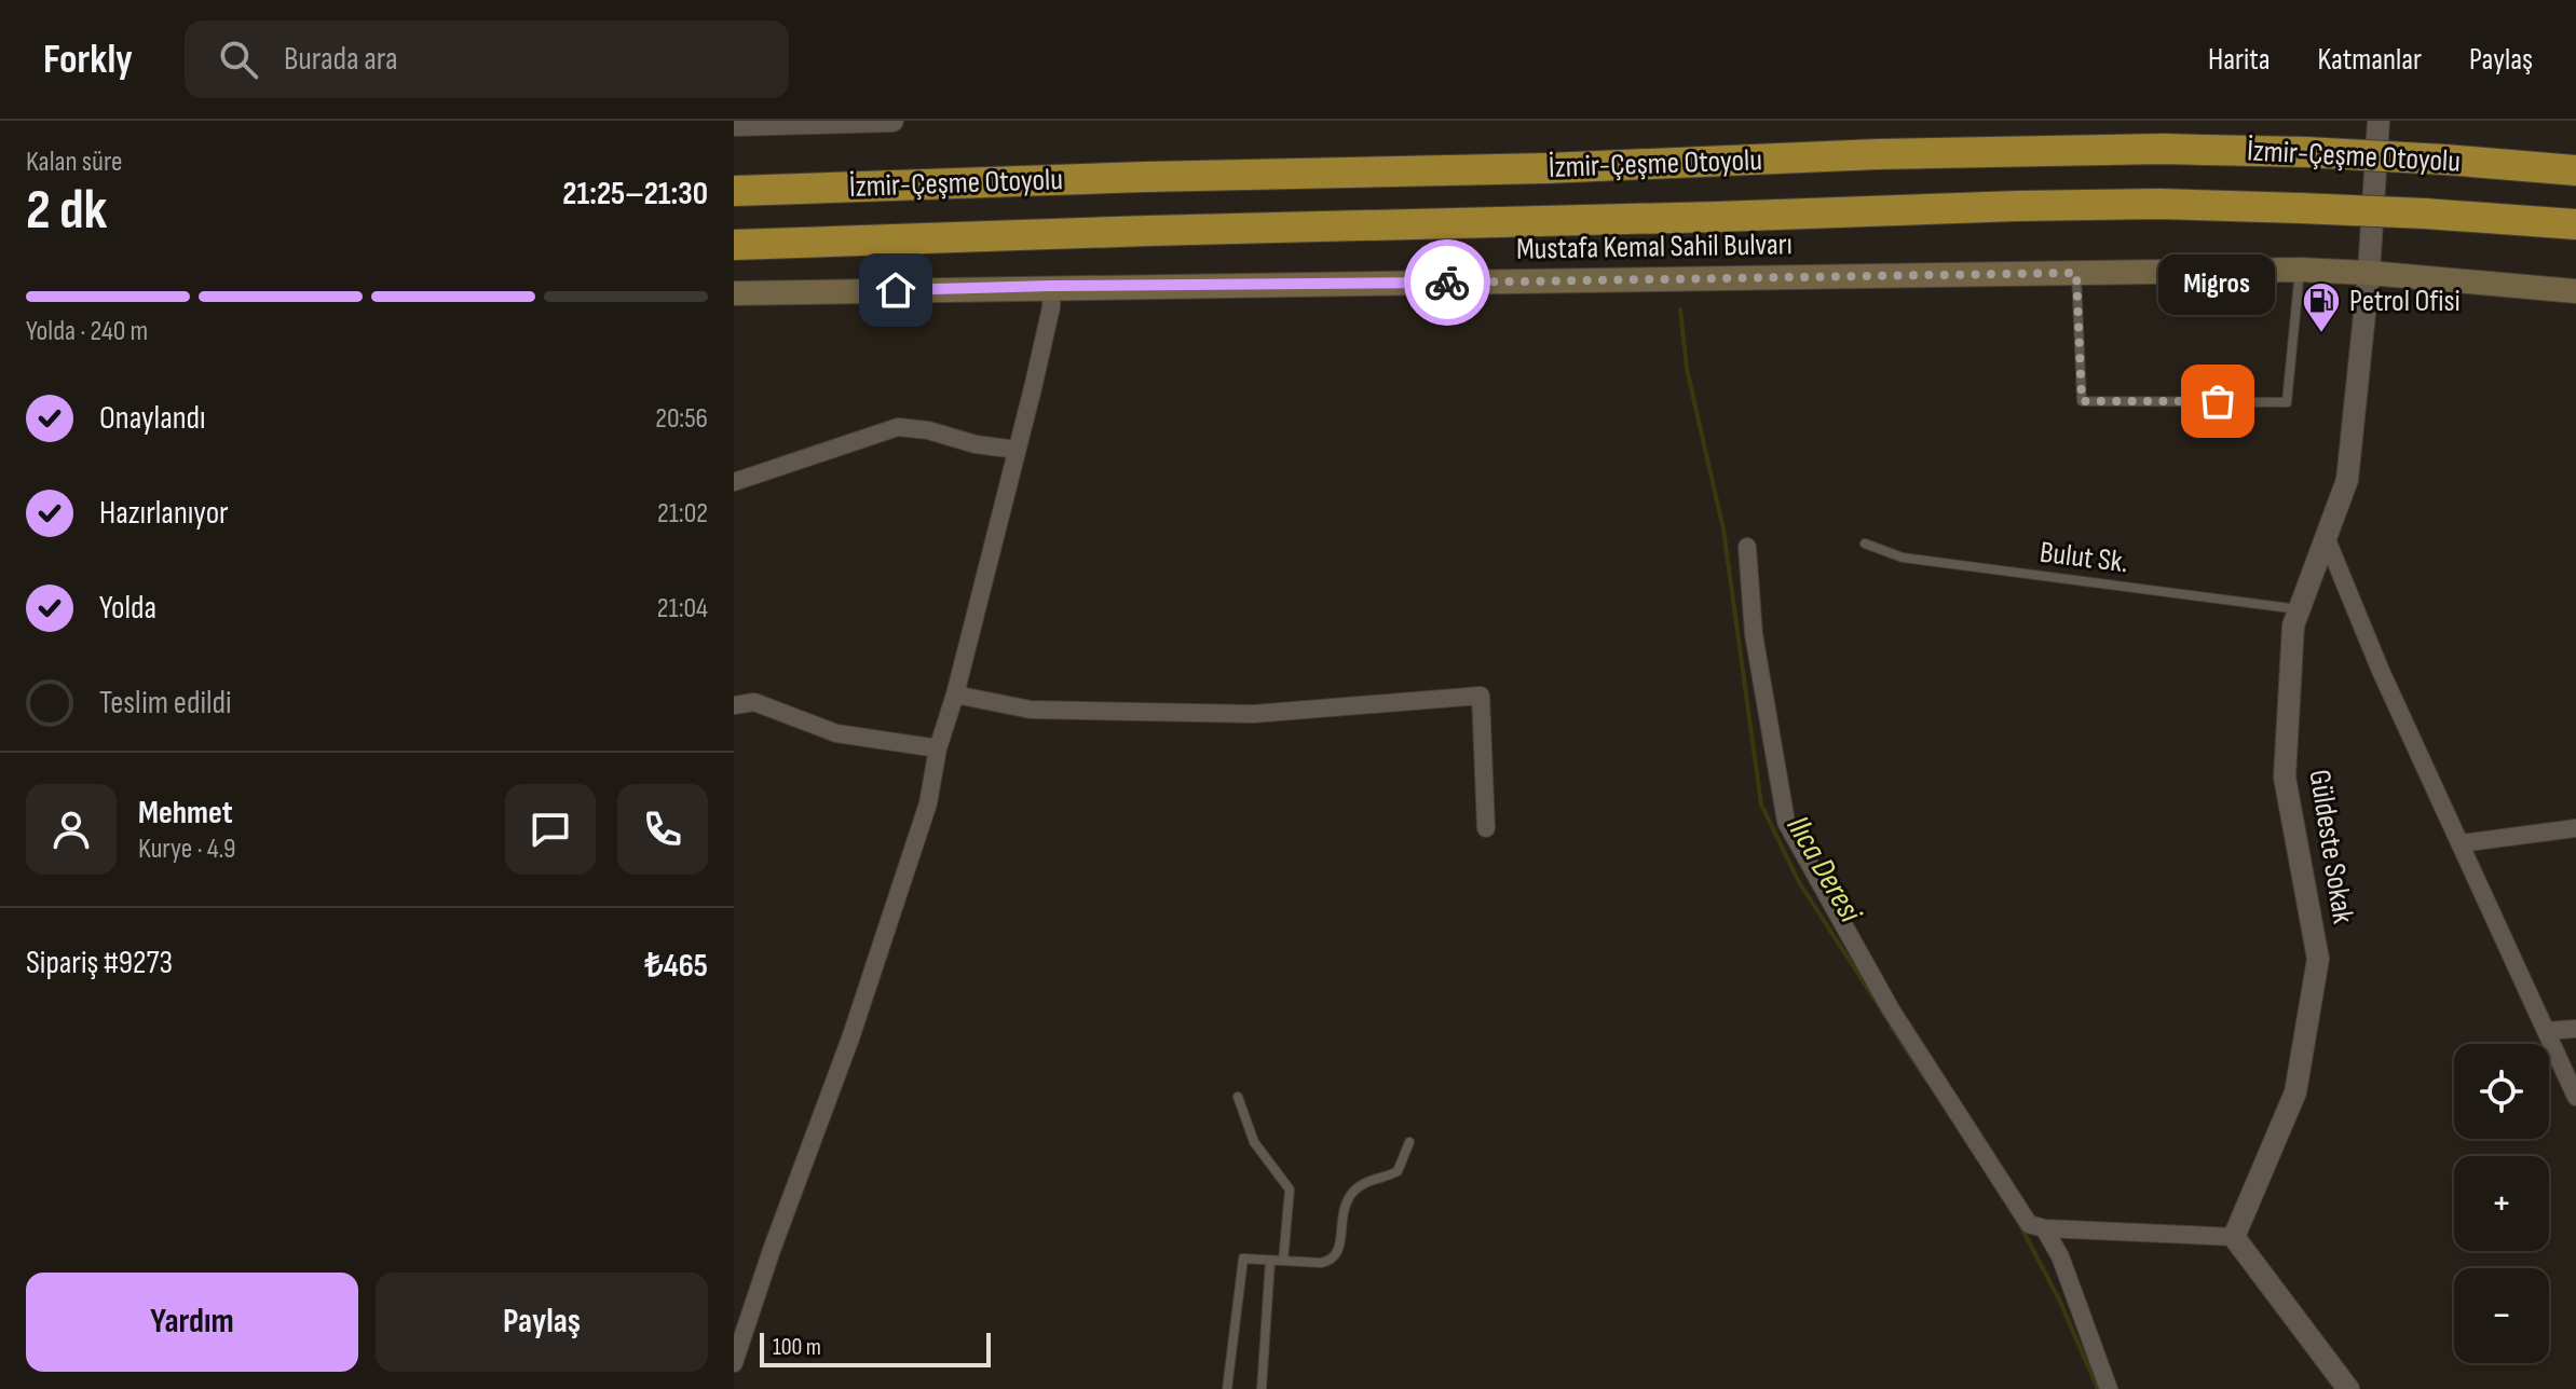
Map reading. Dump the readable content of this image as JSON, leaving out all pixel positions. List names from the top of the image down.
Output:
{
  "streets": {
    "highway": ["İzmir-Çeşme Otoyolu"],
    "main road": ["Mustafa Kemal Sahil Bulvarı"],
    "street": ["Güldeste Sokak"],
    "lane": ["Bulut Sk."]
  },
  "crossings": [
    ["Mustafa Kemal Sahil Bulvarı", "Güldeste Sokak"],
    ["Bulut Sk.", "Güldeste Sokak"]
  ],
  "water": ["Ilıca Deresi"],
  "places": {
    "fuel station": ["Petrol Ofisi"],
    "other": ["Migros"]
  },
  "scale_bar": "100 m",
  "page": {
    "header": "Forkly",
    "search": "Burada ara",
    "nav": ["Harita", "Katmanlar", "Paylaş"],
    "heading": ["2 dk", "Kalan süre", "21:25–21:30"],
    "panel": [
      "Mehmet",
      "Kurye · 4.9",
      "Sipariş #9273",
      "₺465"
    ],
    "bubble": "Migros",
    "bar": "Yolda · 240 m",
    "list": [
      ["Onaylandı", "20:56"],
      ["Hazırlanıyor", "21:02"],
      ["Yolda", "21:04"],
      "Teslim edildi"
    ],
    "map_buttons": ["+", "−"],
    "buttons": ["Yardım", "Paylaş"],
    "scale": "100 m"
  }
}
